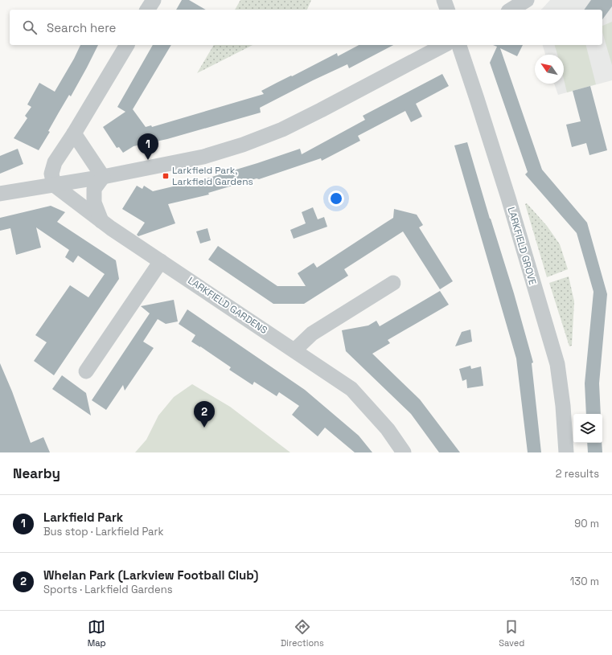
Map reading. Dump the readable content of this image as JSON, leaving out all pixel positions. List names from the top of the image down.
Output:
{
  "streets": {
    "street": ["LARKFIELD GROVE", "LARKFIELD GARDENS"]
  },
  "places": {
    "transit": ["Larkfield Park, Larkfield Gardens"]
  },
  "north": "top left",
  "page": {
    "search": "Search here",
    "pins": ["1", "2"],
    "heading": ["Nearby", "2 results"],
    "list": [
      {
        "mark": "1",
        "name": "Larkfield Park",
        "note": "Bus stop · Larkfield Park",
        "value": "90 m"
      },
      {
        "mark": "2",
        "name": "Whelan Park (Larkview Football Club)",
        "note": "Sports · Larkfield Gardens",
        "value": "130 m"
      }
    ],
    "nav": ["Map", "Directions", "Saved"]
  }
}
